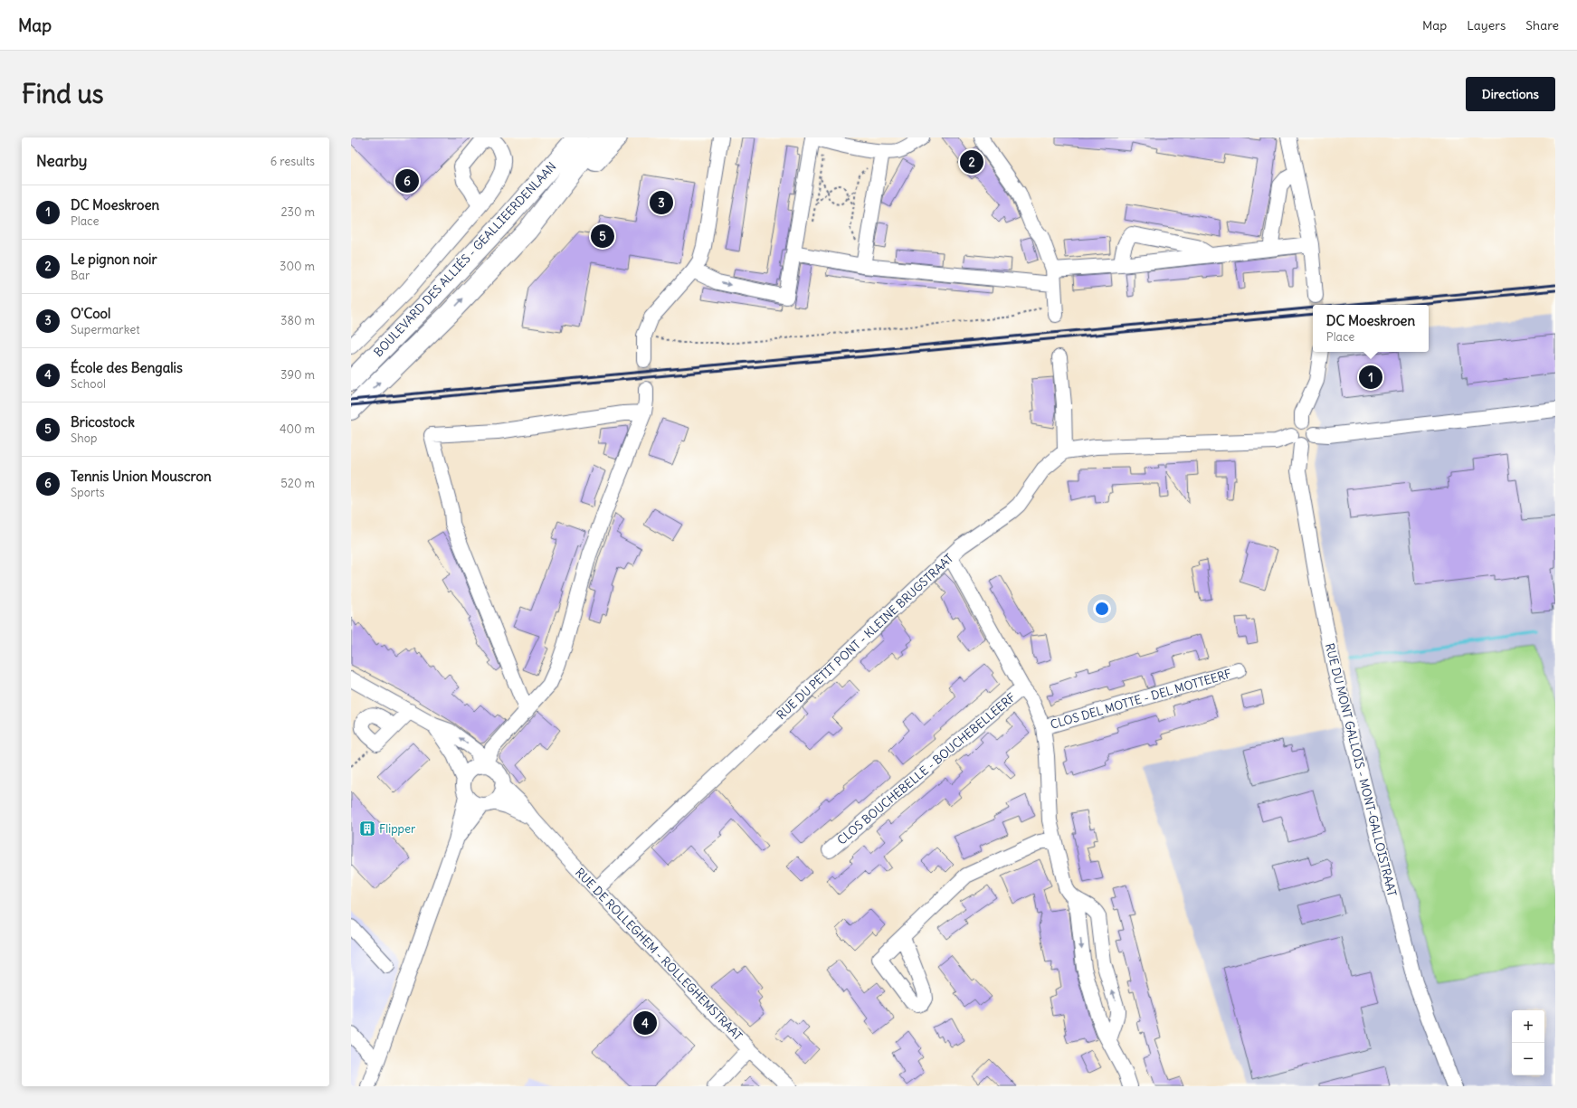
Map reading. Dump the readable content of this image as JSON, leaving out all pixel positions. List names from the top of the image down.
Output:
{
  "streets": {
    "highway": ["BOULEVARD DES ALLIÉS - GEALLIEERDENLAAN"],
    "street": [
      "RUE DU PETIT PONT - KLEINE BRUGSTRAAT",
      "CLOS DEL MOTTE - DEL MOTTEERF",
      "CLOS BOUCHEBELLE - BOUCHEBELLEERF",
      "RUE DU MONT GALLOIS - MONT-GALLOISTRAAT",
      "RUE DE ROLLEGHEM - ROLLEGHEMSTRAAT"
    ]
  },
  "crossings": [
    ["RUE DU PETIT PONT - KLEINE BRUGSTRAAT", "RUE DE ROLLEGHEM - ROLLEGHEMSTRAAT"]
  ],
  "places": {
    "building": ["Flipper"]
  },
  "page": {
    "header": "Map",
    "nav": ["Map", "Layers", "Share"],
    "buttons": "Directions",
    "title": "Find us",
    "heading": ["Nearby", "6 results"],
    "pins": [
      "2",
      "6",
      "3",
      "5",
      "1",
      "4"
    ],
    "list": [
      {
        "mark": "1",
        "name": "DC Moeskroen",
        "note": "Place",
        "value": "230 m"
      },
      {
        "mark": "2",
        "name": "Le pignon noir",
        "note": "Bar",
        "value": "300 m"
      },
      {
        "mark": "3",
        "name": "O'Cool",
        "note": "Supermarket",
        "value": "380 m"
      },
      {
        "mark": "4",
        "name": "École des Bengalis",
        "note": "School",
        "value": "390 m"
      },
      {
        "mark": "5",
        "name": "Bricostock",
        "note": "Shop",
        "value": "400 m"
      },
      {
        "mark": "6",
        "name": "Tennis Union Mouscron",
        "note": "Sports",
        "value": "520 m"
      }
    ],
    "popup": ["DC Moeskroen", "Place"],
    "map_buttons": ["+", "−"]
  }
}
